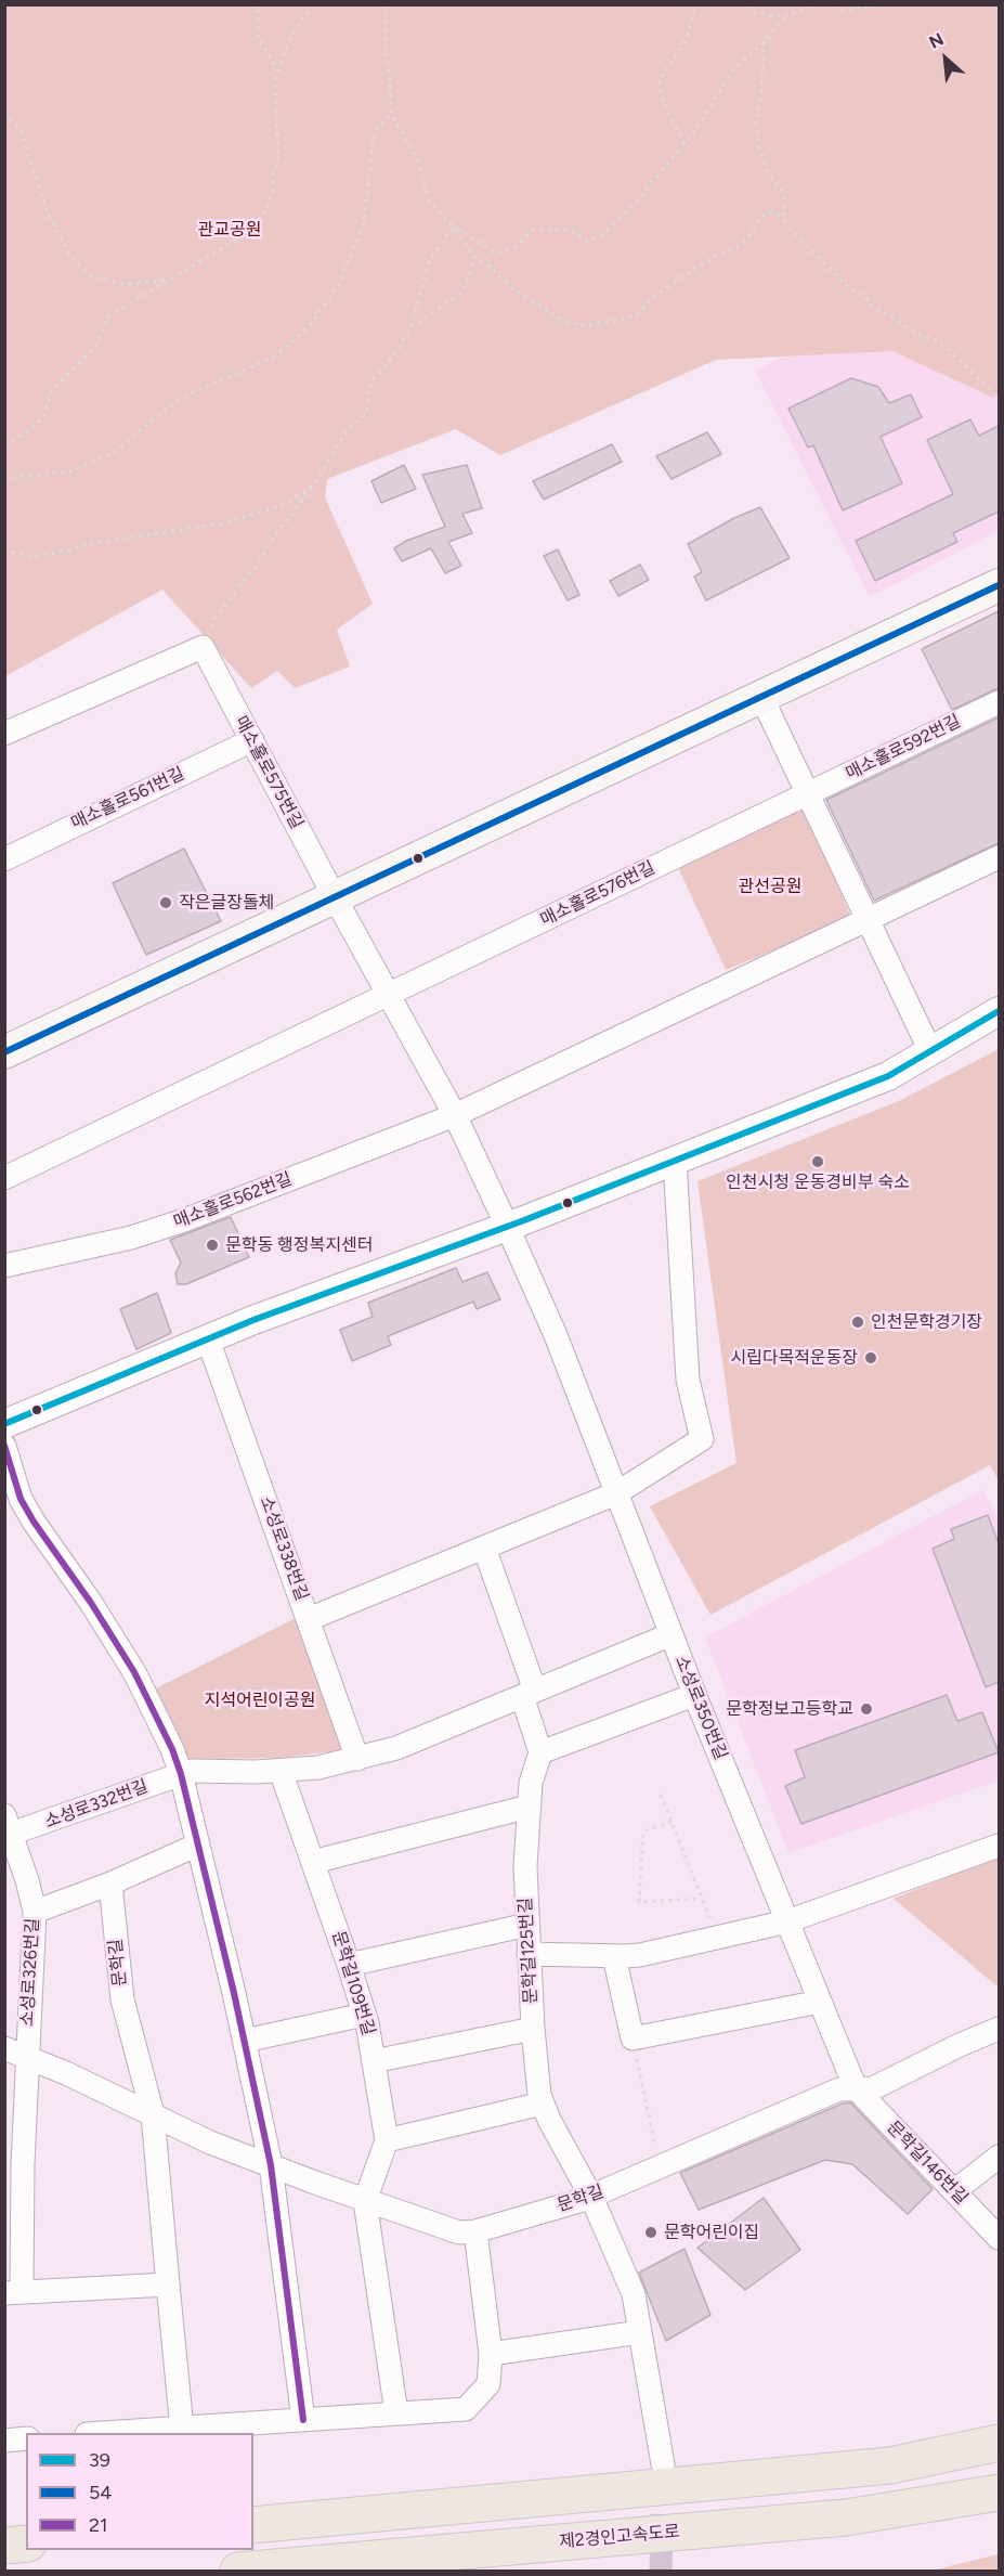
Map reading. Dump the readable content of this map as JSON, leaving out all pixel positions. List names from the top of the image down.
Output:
{
  "streets": {
    "highway": ["제2경인고속도로"],
    "street": [
      "매소홀로592번길",
      "매소홀로575번길",
      "매소홀로561번길",
      "매소홀로576번길",
      "매소홀로562번길",
      "소성로338번길",
      "소성로350번길",
      "소성로332번길",
      "문학길125번길",
      "문학길",
      "소성로326번길",
      "문학길109번길",
      "문학길146번길"
    ]
  },
  "crossings": [
    ["매소홀로592번길", "매소홀로576번길"],
    ["매소홀로575번길", "매소홀로561번길"],
    ["소성로350번길", "문학길"],
    ["소성로350번길", "문학길146번길"],
    ["소성로332번길", "소성로326번길"],
    ["소성로332번길", "문학길109번길"],
    ["문학길125번길", "문학길"],
    ["문학길", "소성로326번길"],
    ["문학길", "문학길109번길"],
    ["문학길", "문학길146번길"]
  ],
  "parks": ["관교공원", "관선공원", "지석어린이공원"],
  "places": [
    "작은글장돌체",
    "인천시청 운동경비부 숙소",
    "문학동 행정복지센터",
    "인천문학경기장",
    "시립다목적운동장",
    "문학정보고등학교",
    "문학어린이집"
  ],
  "lines": ["transit line 54", "transit line 39", "transit line 21"],
  "legend": ["39", "54", "21"],
  "north": "top left"
}
